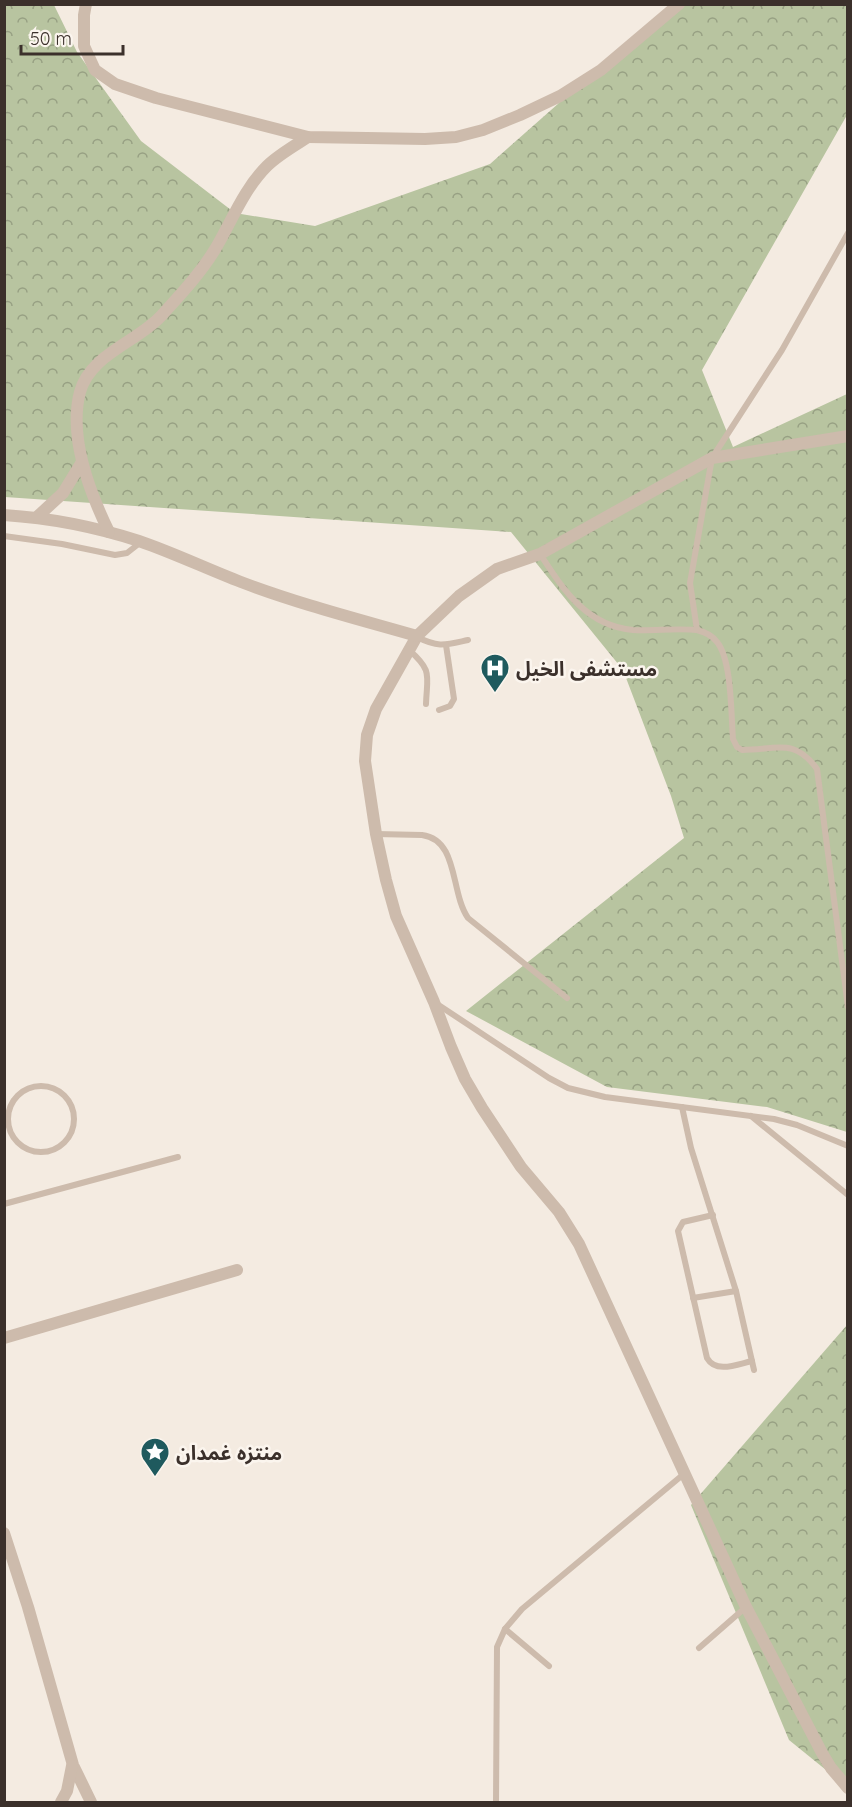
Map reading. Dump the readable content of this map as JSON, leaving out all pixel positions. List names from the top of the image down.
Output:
{
  "places": {
    "hospital": ["مستشفى الخيل"],
    "place": ["منتزه غمدان"]
  },
  "scale_bar": "50 m"
}
